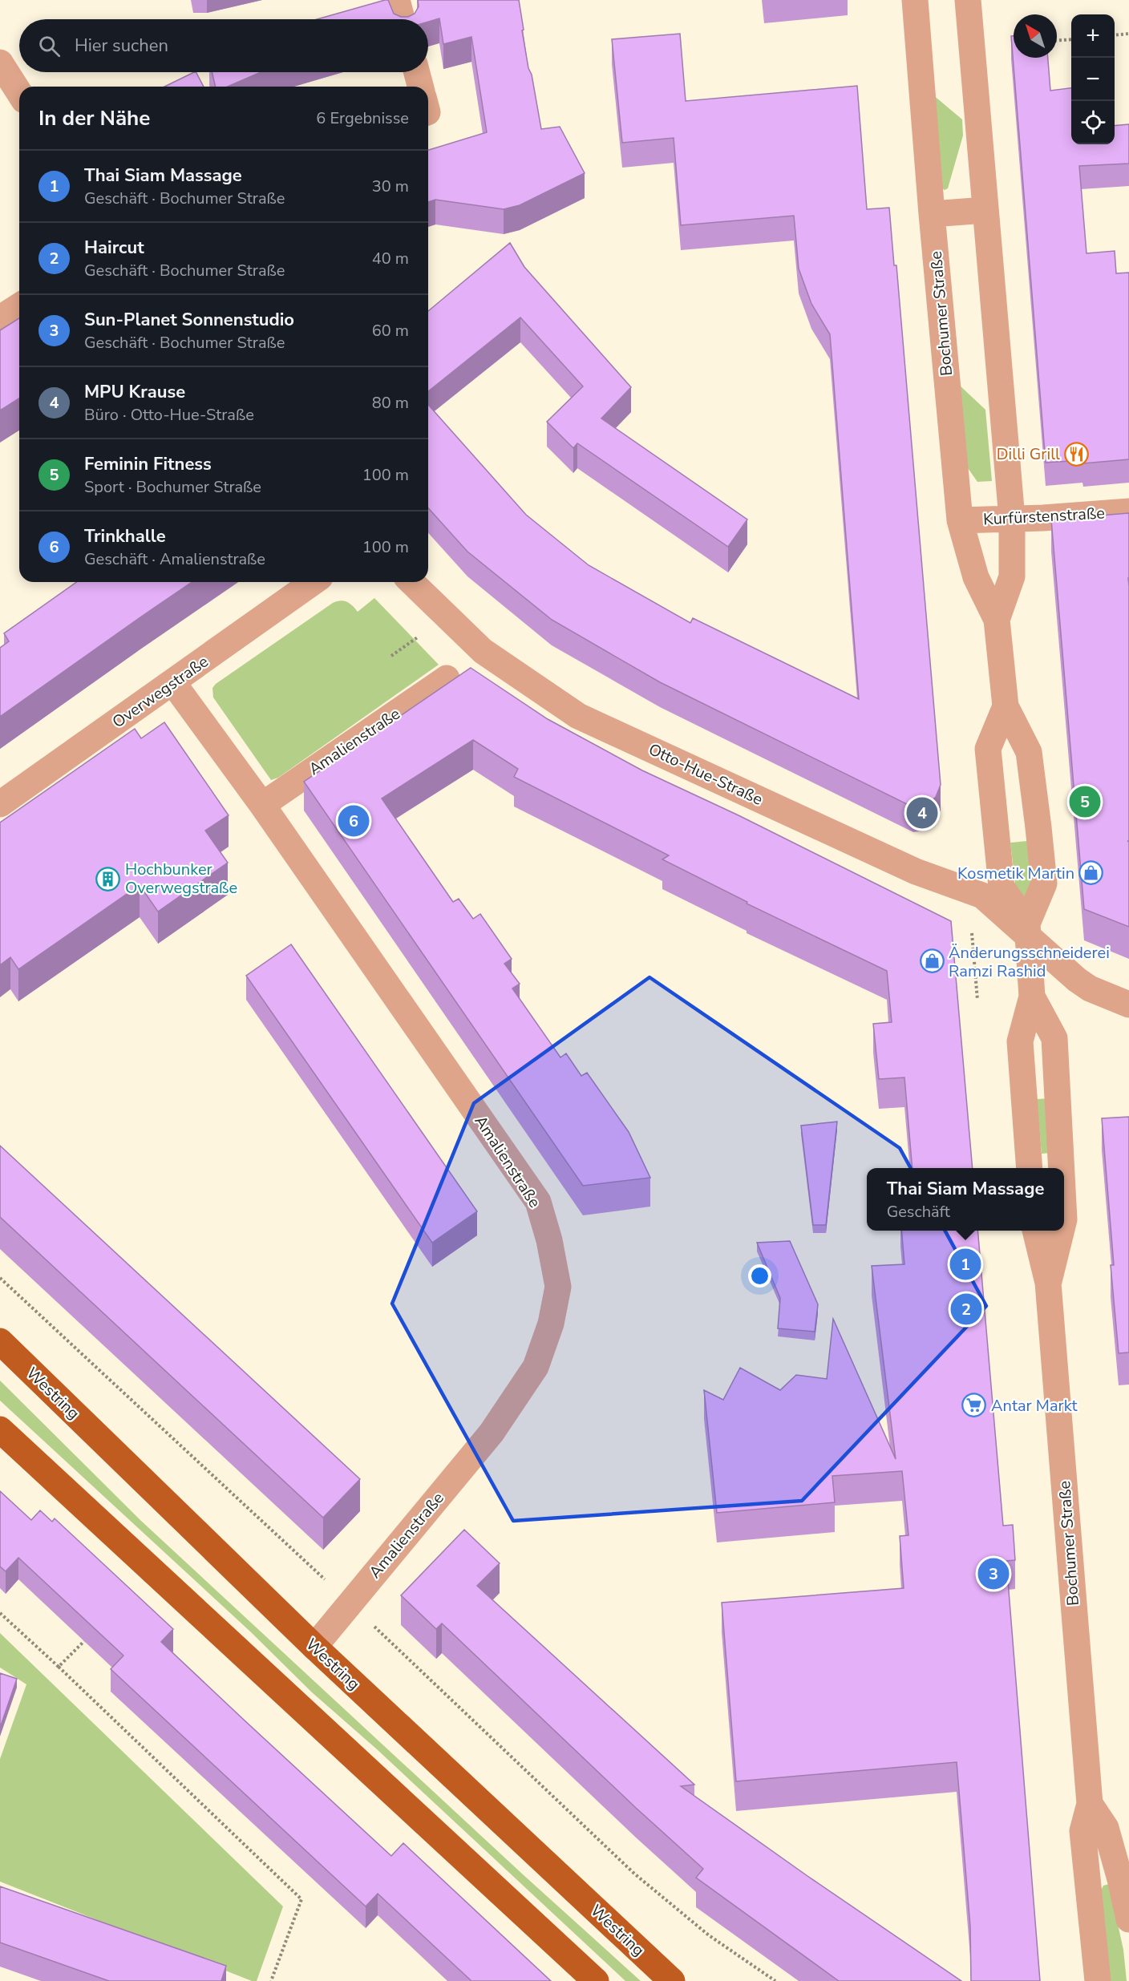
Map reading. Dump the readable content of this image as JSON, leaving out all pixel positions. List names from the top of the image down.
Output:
{
  "streets": {
    "main road": ["Westring"],
    "street": [
      "Bochumer Straße",
      "Kurfürstenstraße",
      "Overwegstraße",
      "Amalienstraße",
      "Otto-Hue-Straße"
    ]
  },
  "crossings": [
    ["Bochumer Straße", "Kurfürstenstraße"],
    ["Bochumer Straße", "Otto-Hue-Straße"],
    ["Overwegstraße", "Amalienstraße"],
    ["Amalienstraße", "Westring"]
  ],
  "places": {
    "restaurant": ["Dilli Grill"],
    "shop": ["Kosmetik Martin", "Änderungsschneiderei Ramzi Rashid"],
    "building": ["Hochbunker Overwegstraße"],
    "supermarket": ["Antar Markt"]
  },
  "north": "top left",
  "page": {
    "map_buttons": ["+", "−"],
    "search": "Hier suchen",
    "heading": ["In der Nähe", "6 Ergebnisse"],
    "list": [
      {
        "mark": "1",
        "name": "Thai Siam Massage",
        "note": "Geschäft · Bochumer Straße",
        "value": "30 m"
      },
      {
        "mark": "2",
        "name": "Haircut",
        "note": "Geschäft · Bochumer Straße",
        "value": "40 m"
      },
      {
        "mark": "3",
        "name": "Sun-Planet Sonnenstudio",
        "note": "Geschäft · Bochumer Straße",
        "value": "60 m"
      },
      {
        "mark": "4",
        "name": "MPU Krause",
        "note": "Büro · Otto-Hue-Straße",
        "value": "80 m"
      },
      {
        "mark": "5",
        "name": "Feminin Fitness",
        "note": "Sport · Bochumer Straße",
        "value": "100 m"
      },
      {
        "mark": "6",
        "name": "Trinkhalle",
        "note": "Geschäft · Amalienstraße",
        "value": "100 m"
      }
    ],
    "pins": [
      "5",
      "4",
      "6",
      "1",
      "2",
      "3"
    ],
    "popup": ["Thai Siam Massage", "Geschäft"]
  }
}
